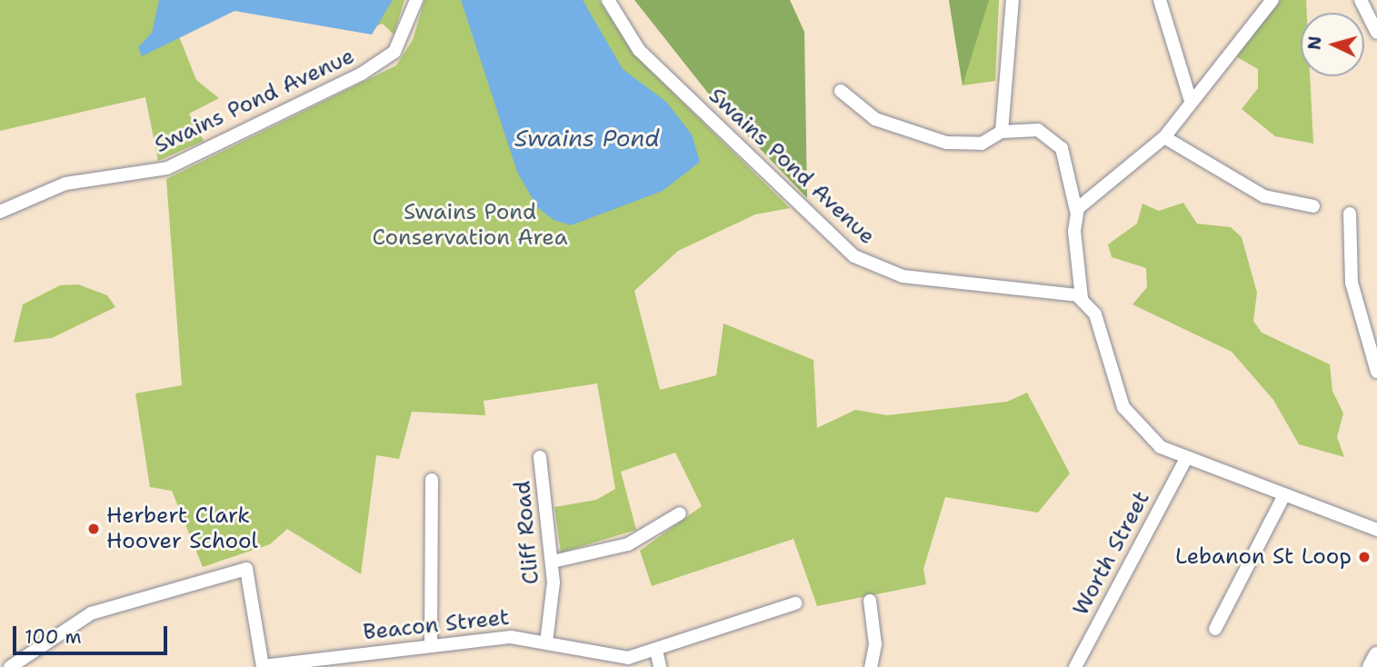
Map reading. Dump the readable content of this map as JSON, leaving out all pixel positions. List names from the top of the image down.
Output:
{
  "streets": {
    "street": [
      "Swains Pond Avenue",
      "Cliff Road",
      "Worth Street",
      "Beacon Street"
    ]
  },
  "crossings": [
    ["Cliff Road", "Beacon Street"]
  ],
  "water": ["Swains Pond"],
  "parks": ["Swains Pond Conservation Area"],
  "places": ["Herbert Clark Hoover School", "Lebanon St Loop"],
  "scale_bar": "100 m",
  "north": "left"
}
